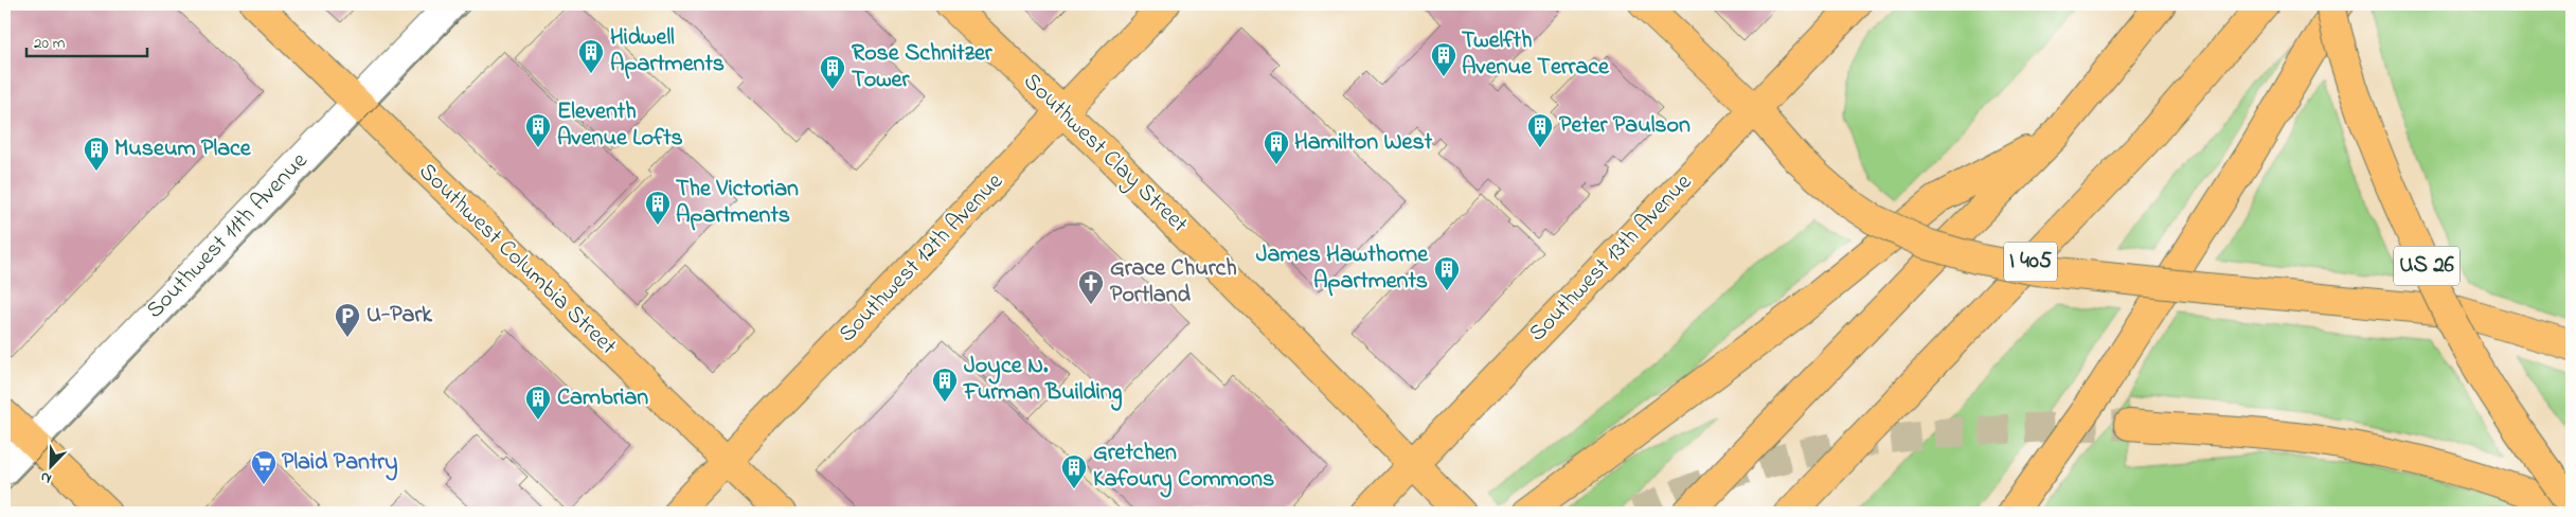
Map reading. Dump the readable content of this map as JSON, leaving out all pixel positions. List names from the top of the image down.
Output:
{
  "streets": {
    "main road": [
      "Southwest Clay Street",
      "Southwest 12th Avenue",
      "Southwest 13th Avenue",
      "Southwest Columbia Street",
      "I 405",
      "US 26"
    ],
    "street": ["Southwest 11th Avenue"]
  },
  "crossings": [
    ["Southwest Clay Street", "Southwest 12th Avenue"],
    ["Southwest Clay Street", "Southwest 13th Avenue"],
    ["Southwest 11th Avenue", "Southwest Columbia Street"],
    ["Southwest 12th Avenue", "Southwest Columbia Street"]
  ],
  "places": {
    "building": [
      "Hidwell Apartments",
      "Twelfth Avenue Terrace",
      "Rose Schnitzer Tower",
      "Eleventh Avenue Lofts",
      "Peter Paulson",
      "Hamilton West",
      "Museum Place",
      "The Victorian Apartments",
      "James Hawthorne Apartments",
      "Joyce N. Furman Building",
      "Cambrian",
      "Gretchen Kafoury Commons"
    ],
    "church": ["Grace Church Portland"],
    "parking": ["U-Park"],
    "supermarket": ["Plaid Pantry"]
  },
  "scale_bar": "20 m",
  "north": "bottom left"
}
